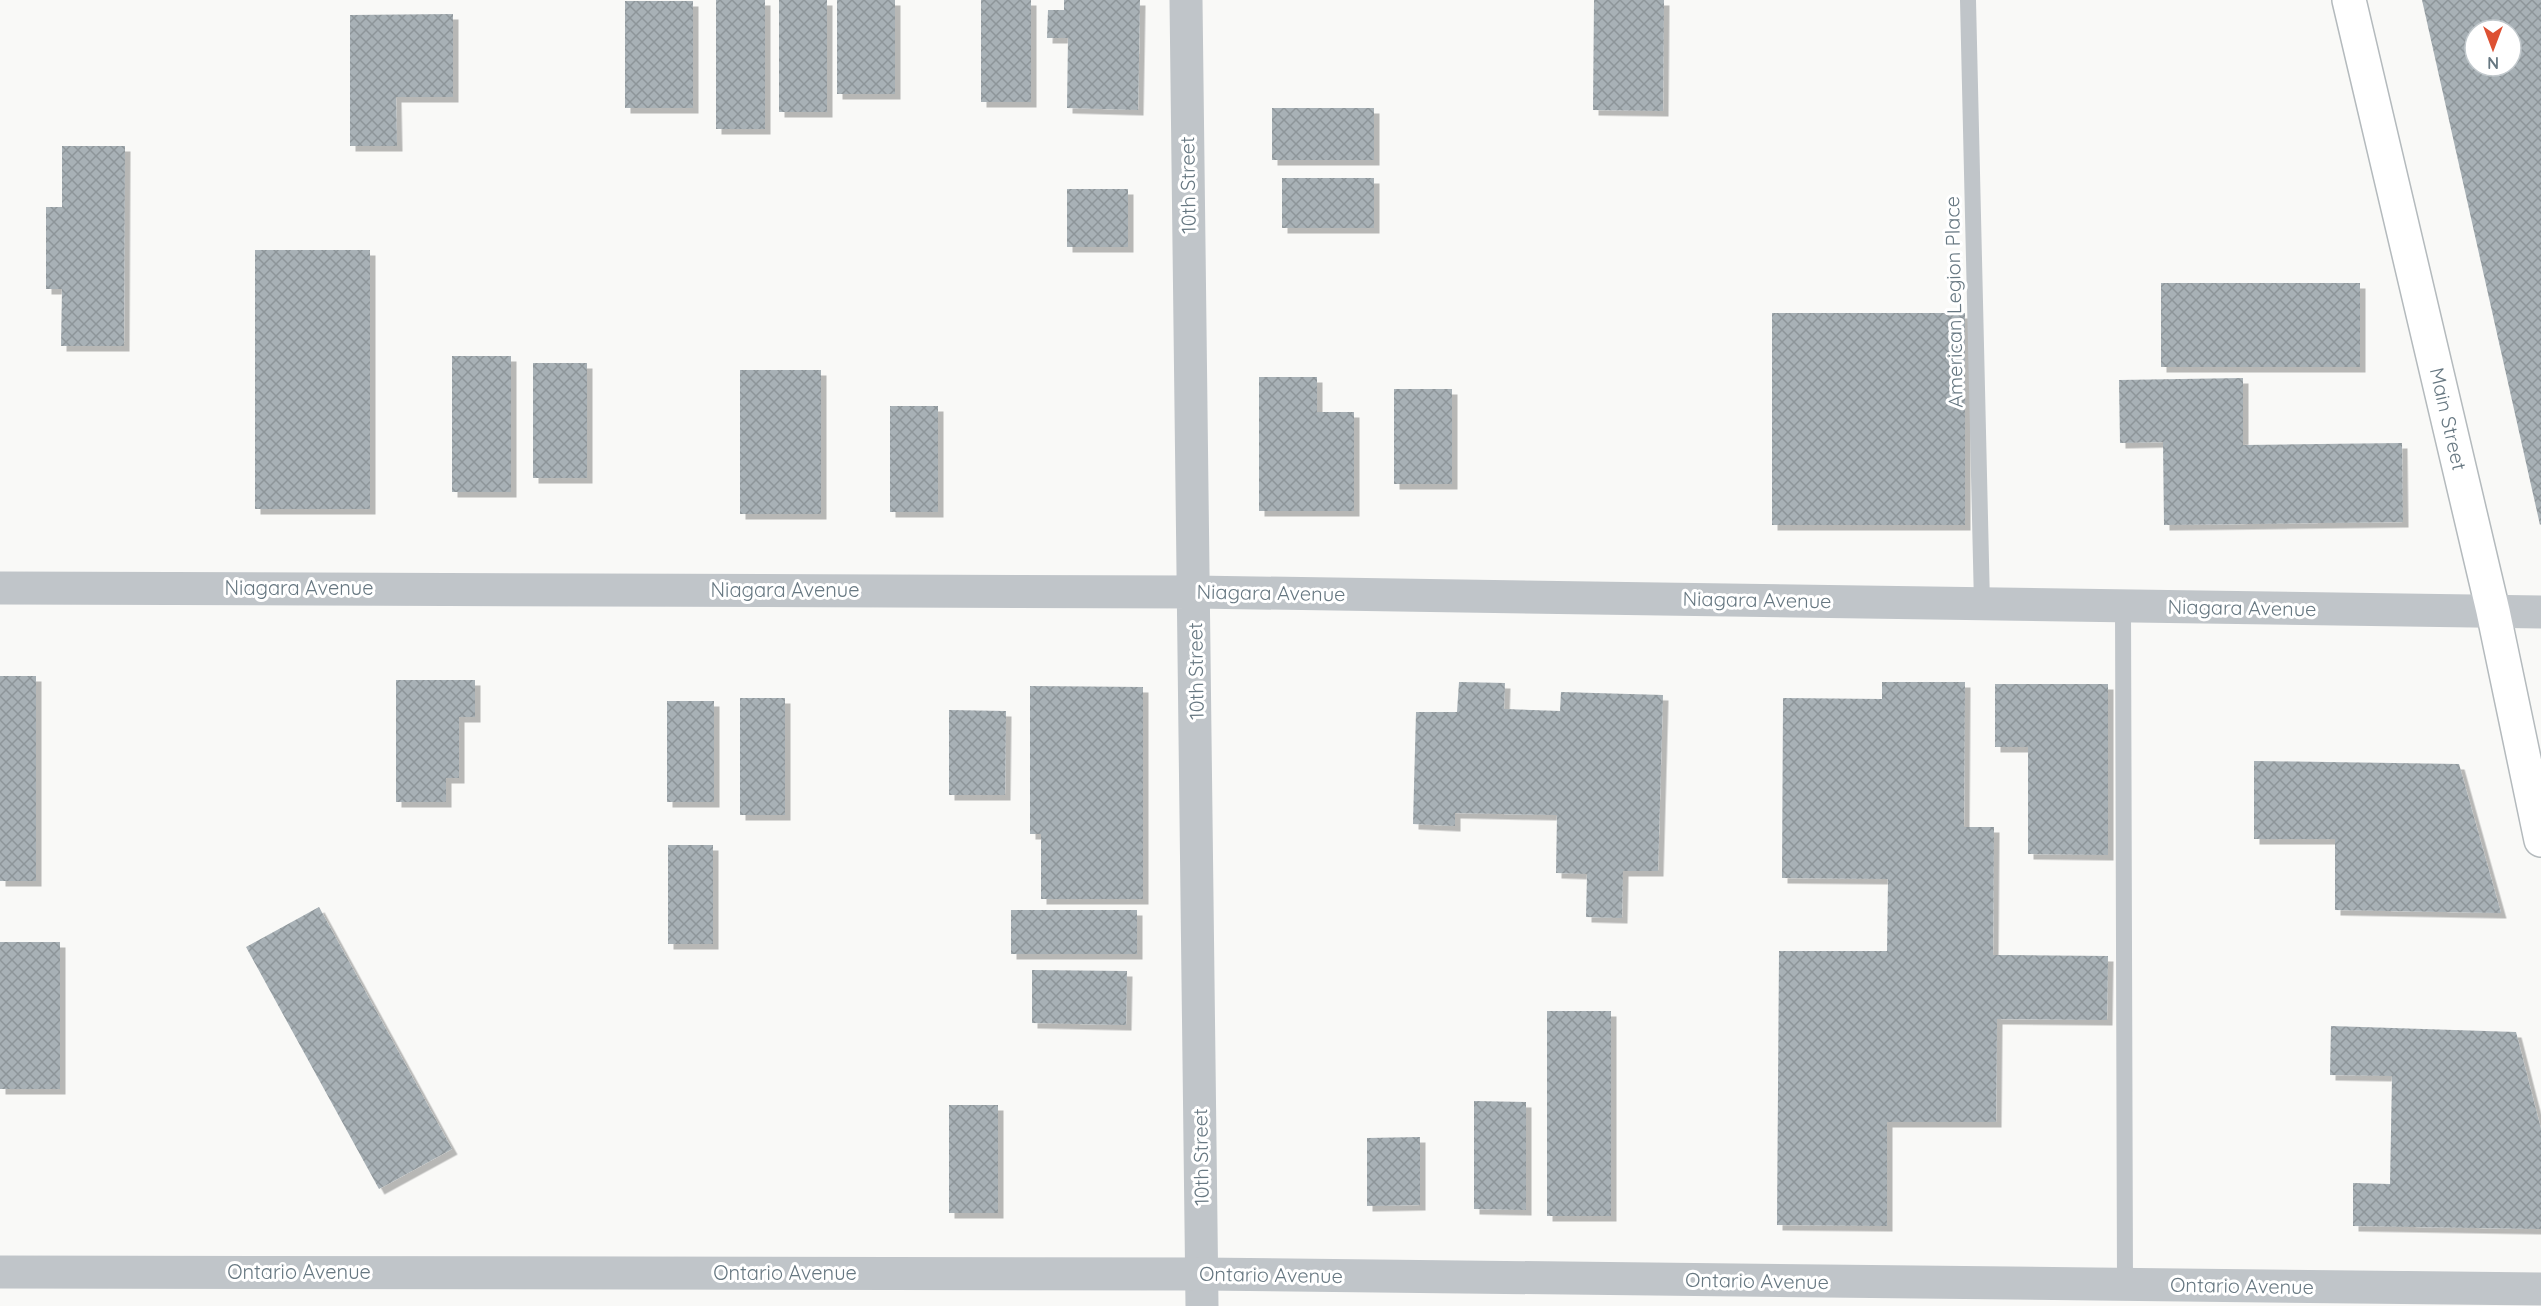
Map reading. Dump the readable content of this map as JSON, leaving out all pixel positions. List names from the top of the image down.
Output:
{
  "streets": {
    "main road": ["Main Street"],
    "street": ["10th Street", "Niagara Avenue", "Ontario Avenue"],
    "lane": ["American Legion Place"]
  },
  "crossings": [
    ["10th Street", "Niagara Avenue"],
    ["10th Street", "Ontario Avenue"],
    ["American Legion Place", "Niagara Avenue"],
    ["Main Street", "Niagara Avenue"]
  ],
  "north": "bottom"
}
